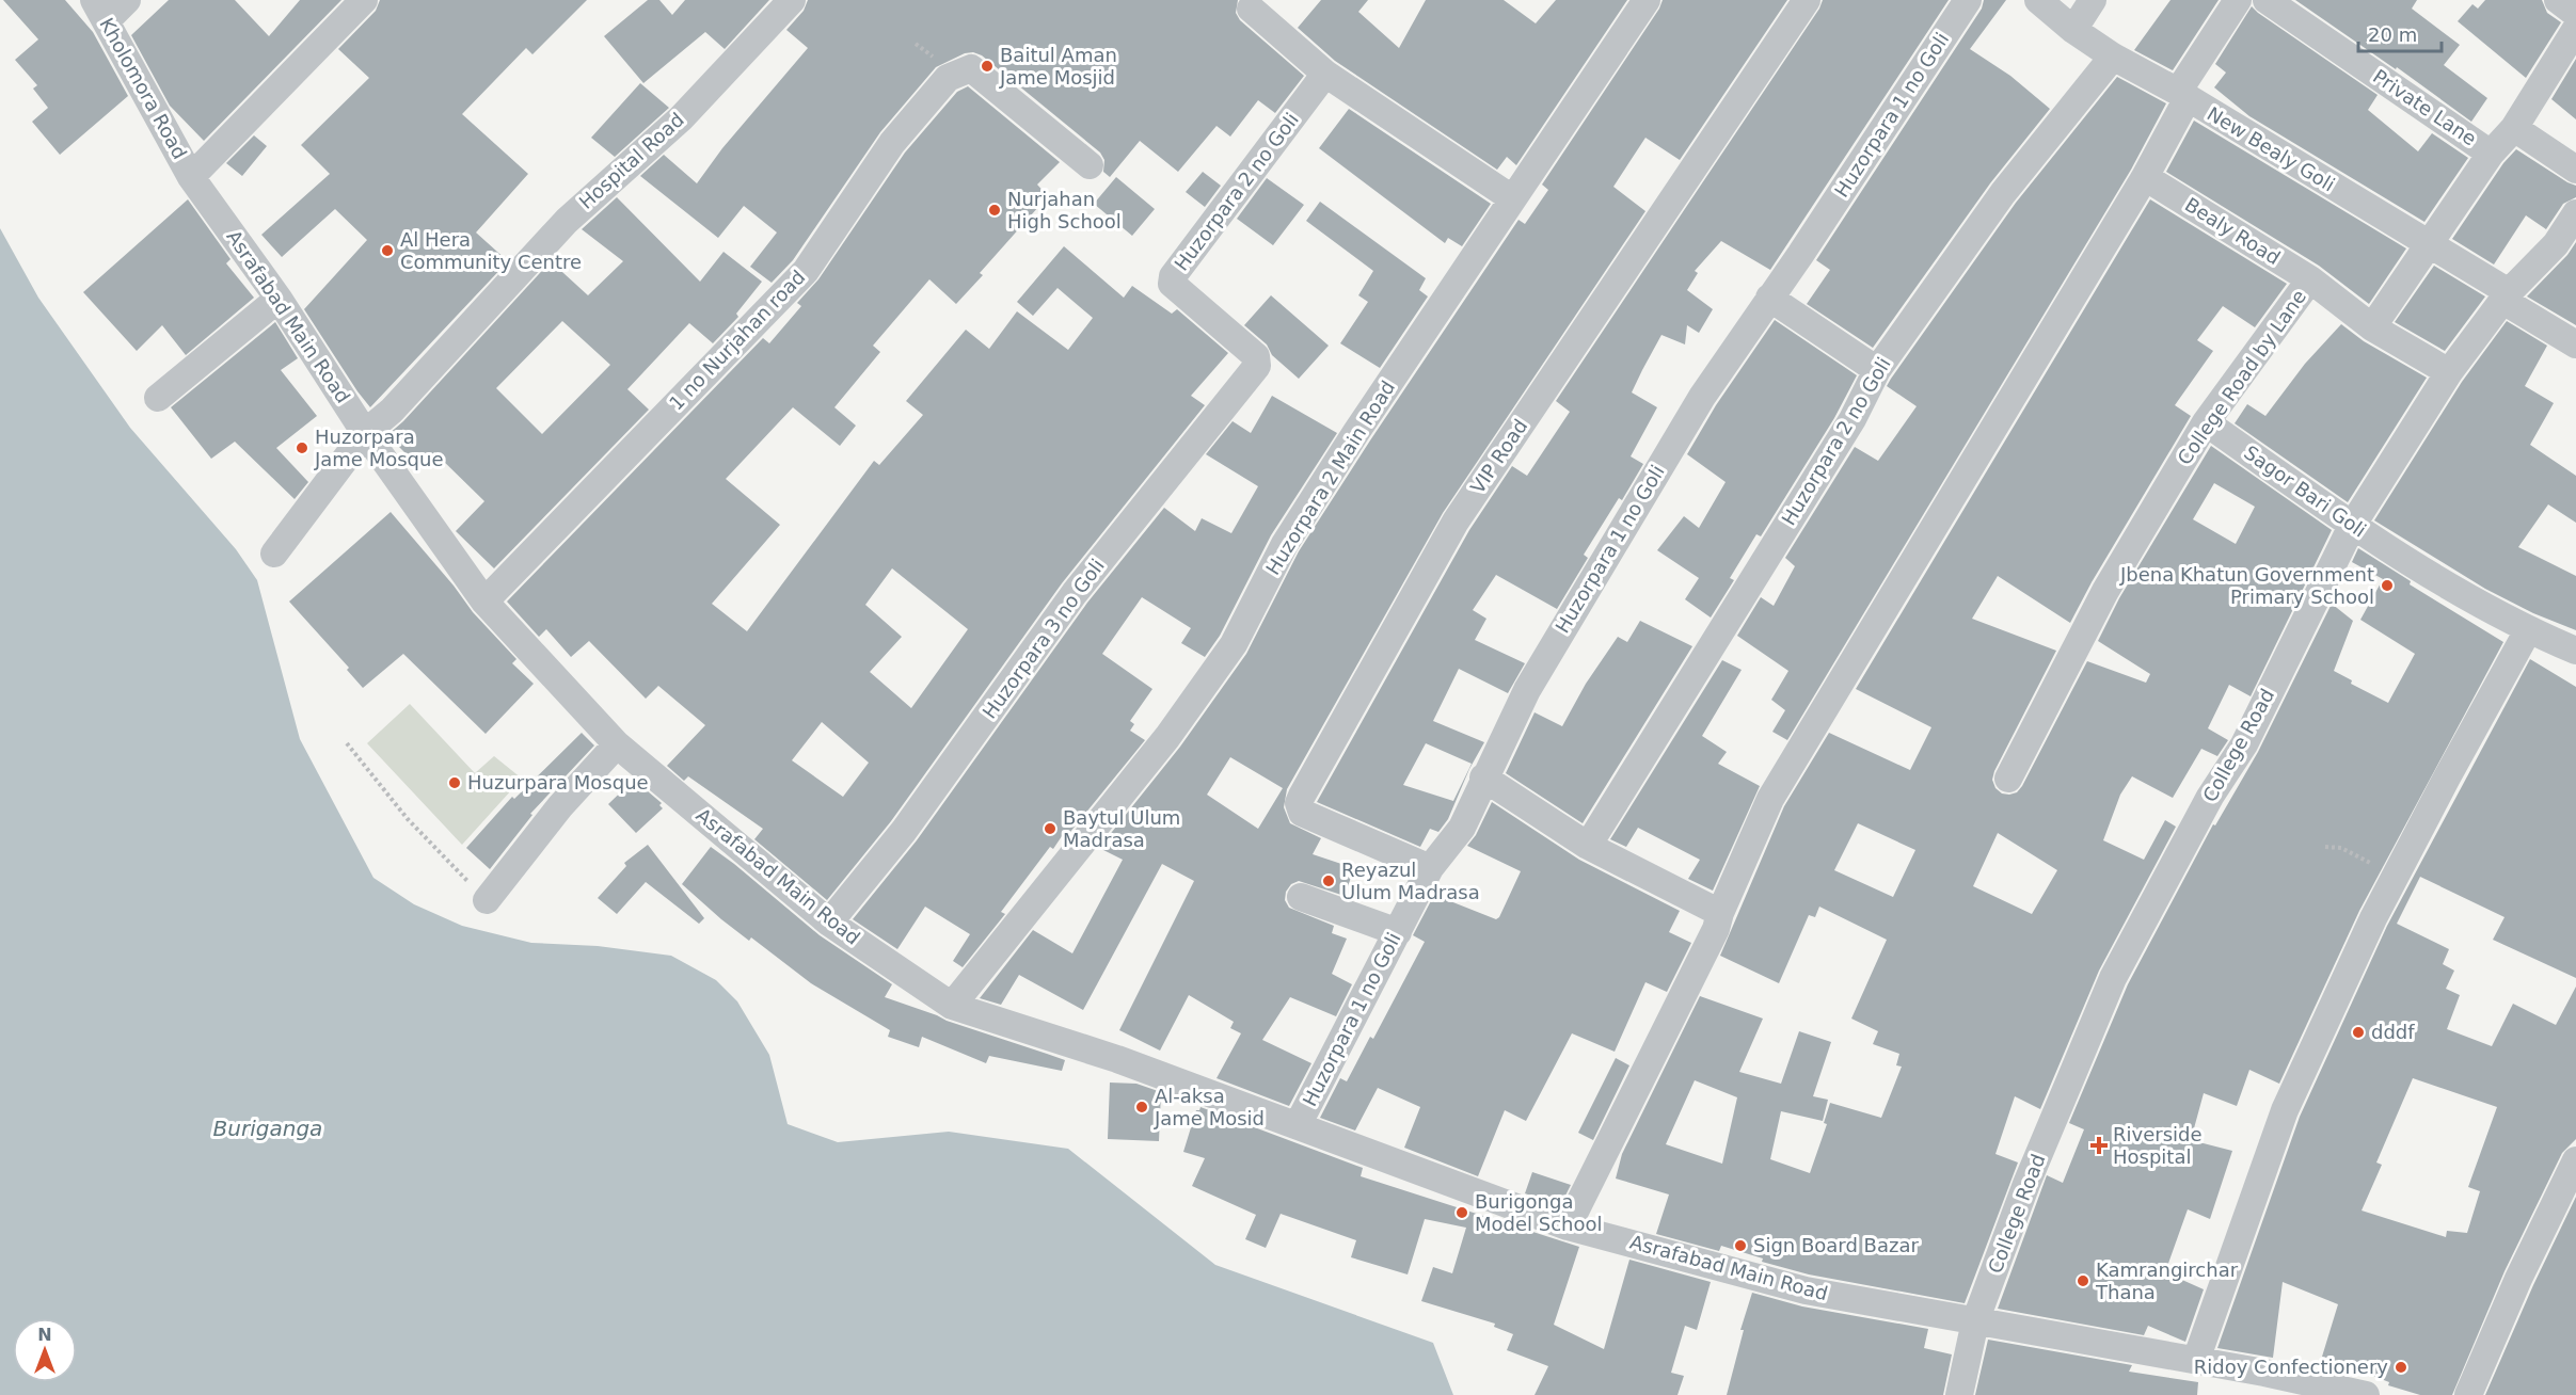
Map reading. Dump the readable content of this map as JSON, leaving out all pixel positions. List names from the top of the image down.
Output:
{
  "streets": {
    "street": [
      "Kholomora Road",
      "Private Lane",
      "Huzorpara 1 no Goli",
      "New Bealy Goli",
      "Hospital Road",
      "Huzorpara 2 no Goli",
      "Bealy Road",
      "Asrafabad Main Road",
      "1 no Nurjahan road",
      "College Road by Lane",
      "VIP Road",
      "Huzorpara 2 Main Road",
      "Sagor Bari Goli",
      "Huzorpara 3 no Goli",
      "College Road"
    ]
  },
  "crossings": [
    ["Kholomora Road", "Asrafabad Main Road"],
    ["Huzorpara 1 no Goli", "Asrafabad Main Road"],
    ["Huzorpara 1 no Goli", "VIP Road"],
    ["New Bealy Goli", "Huzorpara 2 no Goli"],
    ["New Bealy Goli", "College Road"],
    ["Hospital Road", "Asrafabad Main Road"],
    ["Huzorpara 2 no Goli", "Huzorpara 3 no Goli"],
    ["Bealy Road", "College Road by Lane"],
    ["Bealy Road", "College Road"],
    ["Asrafabad Main Road", "1 no Nurjahan road"],
    ["Asrafabad Main Road", "Huzorpara 2 Main Road"],
    ["Asrafabad Main Road", "Huzorpara 3 no Goli"],
    ["Asrafabad Main Road", "College Road"],
    ["College Road by Lane", "Sagor Bari Goli"],
    ["Sagor Bari Goli", "College Road"]
  ],
  "water": ["Buriganga"],
  "places": {
    "other": [
      "Baitul Aman Jame Mosjid",
      "Nurjahan High School",
      "Al Hera Community Centre",
      "Huzorpara Jame Mosque",
      "Jbena Khatun Government Primary School",
      "Huzurpara Mosque",
      "Baytul Ulum Madrasa",
      "Reyazul Ulum Madrasa",
      "dddf",
      "Al-aksa Jame Mosid",
      "Burigonga Model School",
      "Sign Board Bazar",
      "Kamrangirchar Thana",
      "Ridoy Confectionery"
    ],
    "health": ["Riverside Hospital"]
  },
  "scale_bar": "20 m",
  "north": "top"
}
